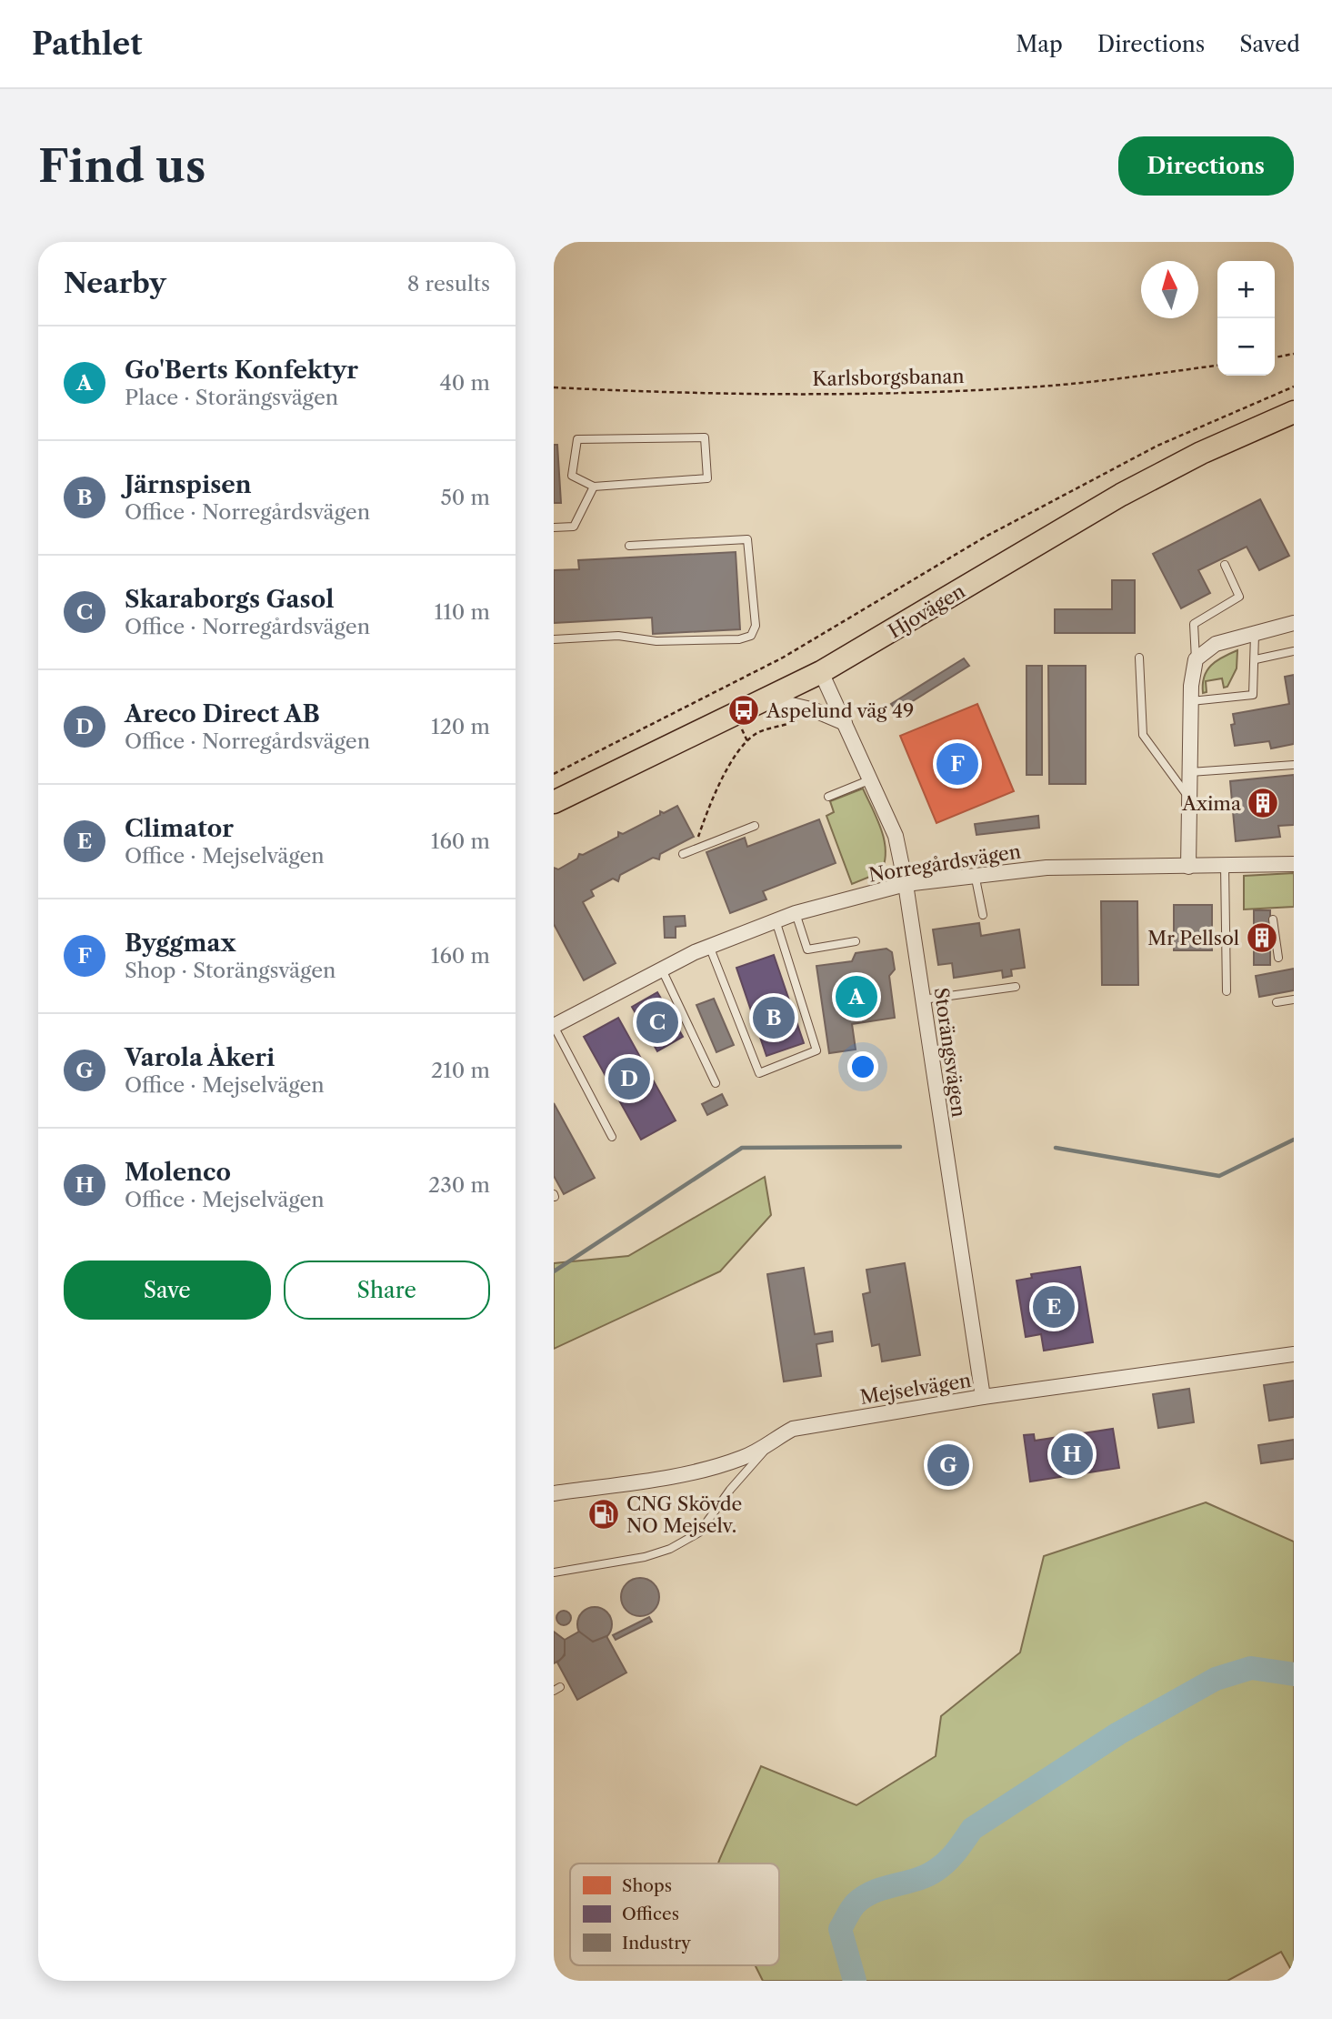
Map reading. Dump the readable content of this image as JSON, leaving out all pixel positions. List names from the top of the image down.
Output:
{
  "streets": {
    "main road": ["Hjovägen"],
    "street": ["Norregårdsvägen", "Storängsvägen", "Mejselvägen"],
    "path": ["Karlsborgsbanan"]
  },
  "crossings": [
    ["Hjovägen", "Storängsvägen"],
    ["Norregårdsvägen", "Storängsvägen"],
    ["Storängsvägen", "Mejselvägen"]
  ],
  "places": {
    "bus stop": ["Aspelund väg 49"],
    "building": ["Axima", "Mr Pellsol"],
    "fuel station": ["CNG Skövde NO Mejselv."]
  },
  "legend": ["Shops", "Offices", "Industry"],
  "north": "top",
  "page": {
    "header": "Pathlet",
    "nav": ["Map", "Directions", "Saved"],
    "buttons": [
      "Directions",
      ["Save", "Share"]
    ],
    "title": "Find us",
    "heading": ["Nearby", "8 results"],
    "map_buttons": ["+", "−"],
    "list": [
      {
        "mark": "A",
        "name": "Go'Berts Konfektyr",
        "note": "Place · Storängsvägen",
        "value": "40 m"
      },
      {
        "mark": "B",
        "name": "Järnspisen",
        "note": "Office · Norregårdsvägen",
        "value": "50 m"
      },
      {
        "mark": "C",
        "name": "Skaraborgs Gasol",
        "note": "Office · Norregårdsvägen",
        "value": "110 m"
      },
      {
        "mark": "D",
        "name": "Areco Direct AB",
        "note": "Office · Norregårdsvägen",
        "value": "120 m"
      },
      {
        "mark": "E",
        "name": "Climator",
        "note": "Office · Mejselvägen",
        "value": "160 m"
      },
      {
        "mark": "F",
        "name": "Byggmax",
        "note": "Shop · Storängsvägen",
        "value": "160 m"
      },
      {
        "mark": "G",
        "name": "Varola Åkeri",
        "note": "Office · Mejselvägen",
        "value": "210 m"
      },
      {
        "mark": "H",
        "name": "Molenco",
        "note": "Office · Mejselvägen",
        "value": "230 m"
      }
    ],
    "pins": [
      "F",
      "A",
      "B",
      "C",
      "D",
      "E",
      "H",
      "G"
    ]
  }
}
